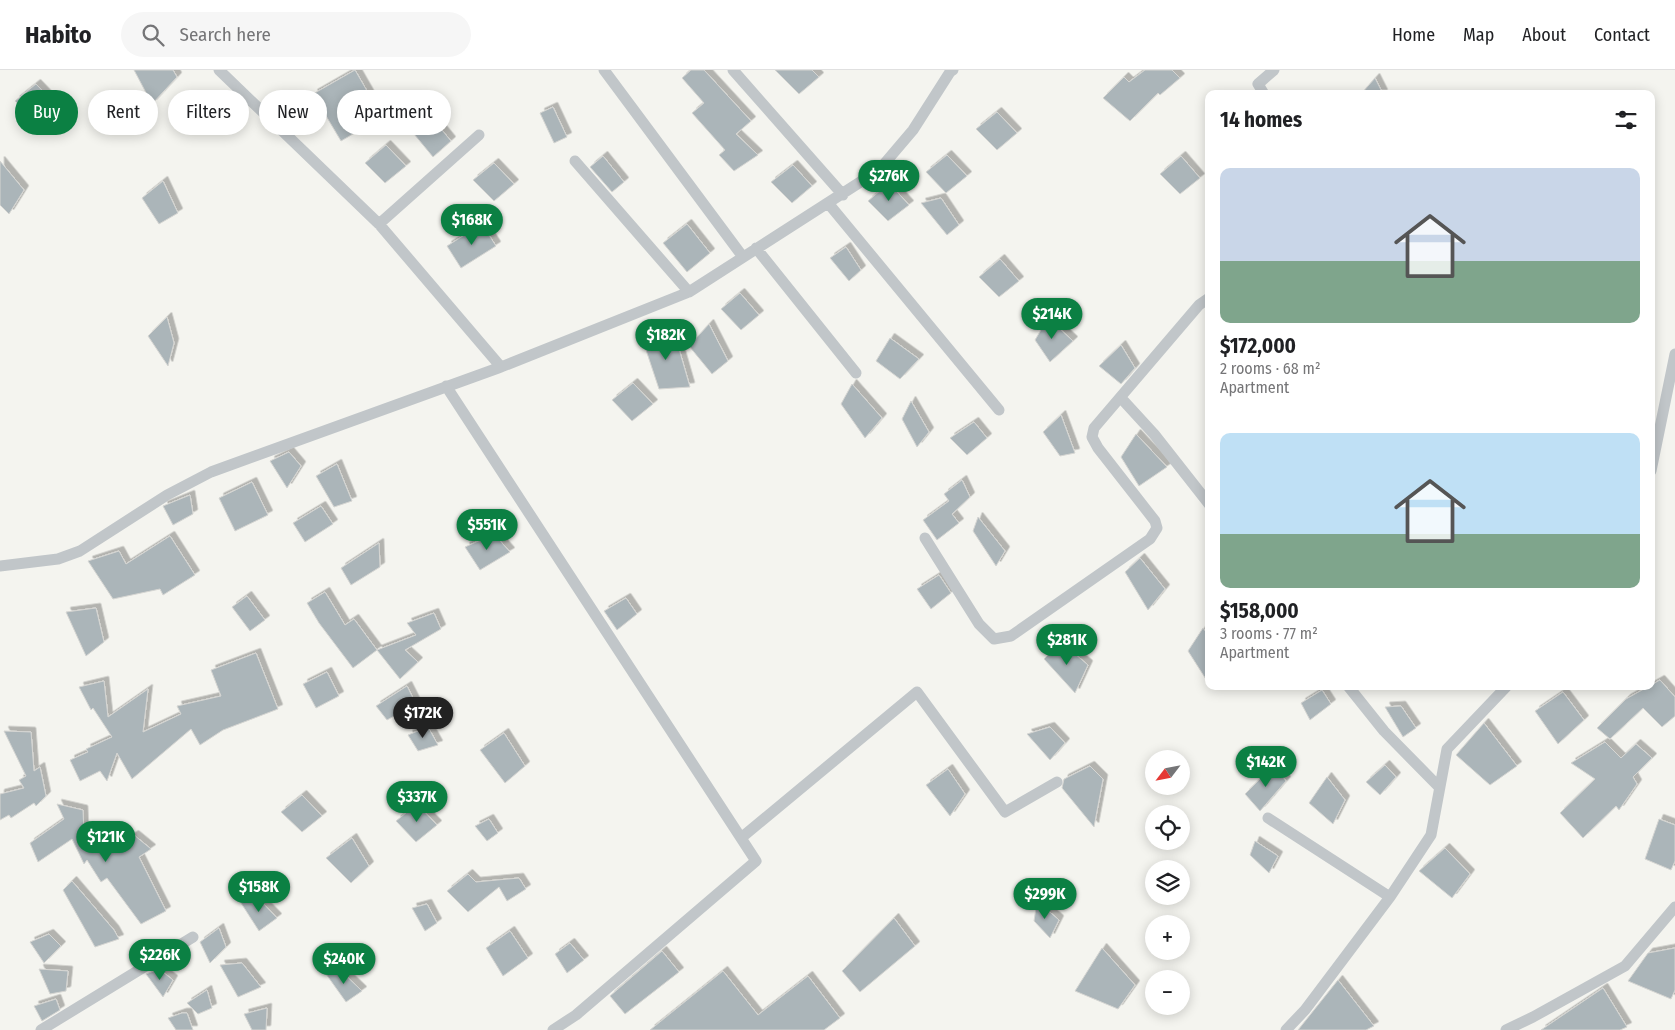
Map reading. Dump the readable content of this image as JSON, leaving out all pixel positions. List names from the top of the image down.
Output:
{
  "north": "bottom left",
  "page": {
    "header": "Habito",
    "search": "Search here",
    "nav": [
      "Home",
      "Map",
      "About",
      "Contact"
    ],
    "chip": [
      "Buy",
      "Rent",
      "Filters",
      "New",
      "Apartment"
    ],
    "heading": "14 homes",
    "list": [
      {
        "name": "$172,000",
        "note": "2 rooms · 68 m² · Apartment"
      },
      {
        "name": "$158,000",
        "note": "3 rooms · 77 m² · Apartment"
      }
    ],
    "price": [
      "$276K",
      "$168K",
      "$214K",
      "$182K",
      "$551K",
      "$281K",
      "$172K",
      "$142K",
      "$337K",
      "$121K",
      "$158K",
      "$299K",
      "$226K",
      "$240K"
    ],
    "map_buttons": ["+", "−"]
  }
}
